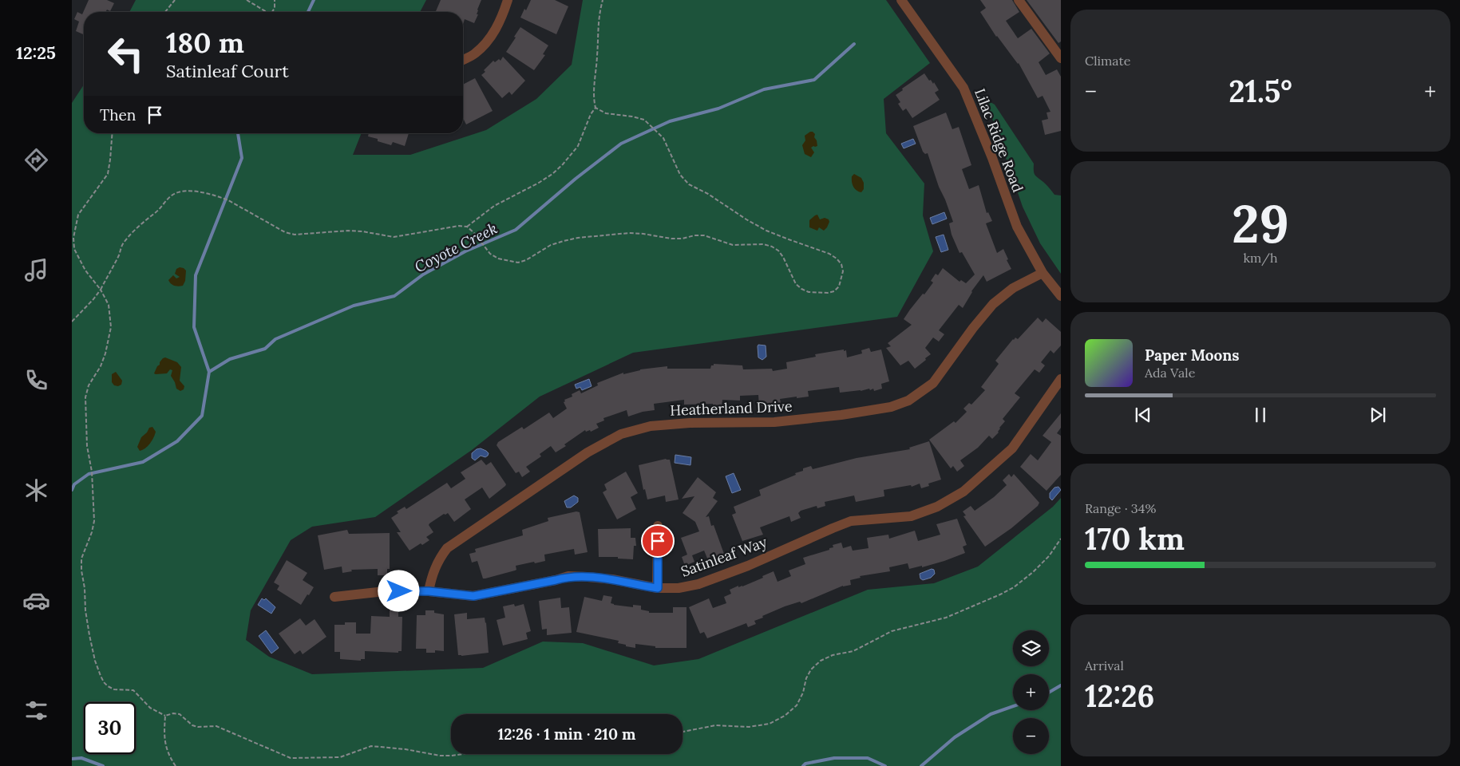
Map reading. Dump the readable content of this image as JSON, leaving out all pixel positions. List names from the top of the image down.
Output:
{
  "streets": {
    "street": ["Lilac Ridge Road", "Heatherland Drive", "Satinleaf Way"]
  },
  "crossings": [
    ["Lilac Ridge Road", "Heatherland Drive"],
    ["Heatherland Drive", "Satinleaf Way"]
  ],
  "water": ["Coyote Creek"],
  "page": {
    "tabs": "12:25",
    "tile": [
      "Climate",
      ["29", "km/h"],
      ["Range · 34%", "170 km"],
      ["Arrival", "12:26"]
    ],
    "turn": ["180 m", "Satinleaf Court"],
    "heat": ["−", "21.5°", "+"],
    "then": "Then",
    "song": ["Paper Moons", "Ada Vale"],
    "map_buttons": ["+", "−"],
    "limit": "30",
    "trip": "12:26 · 1 min · 210 m"
  }
}
